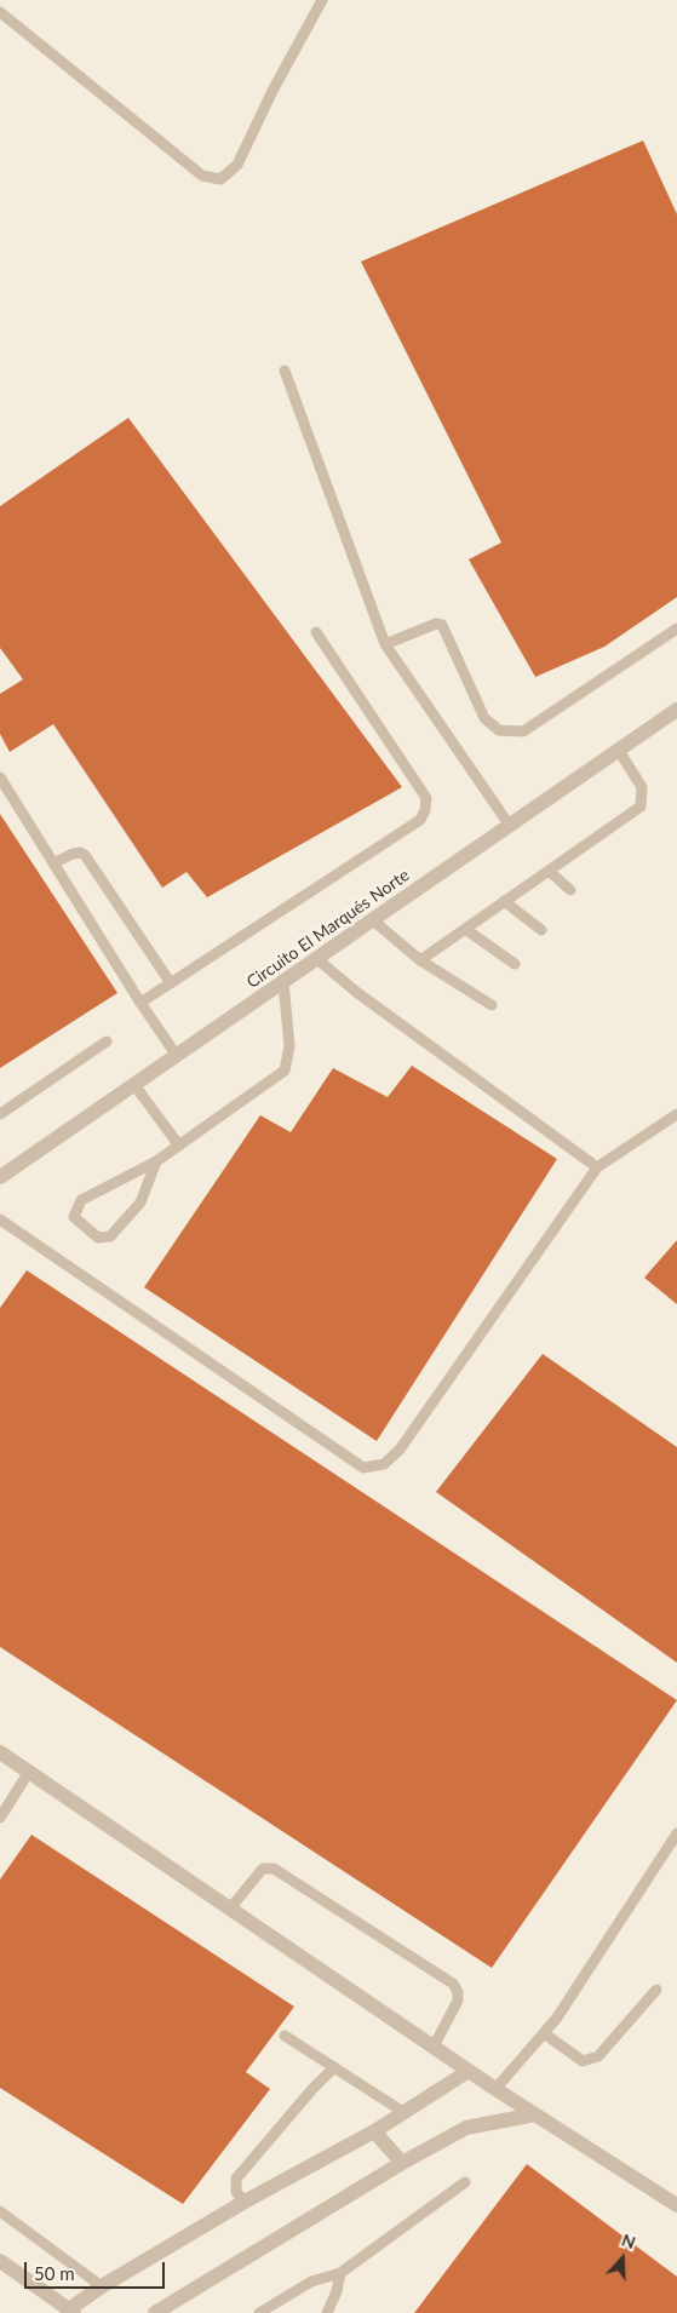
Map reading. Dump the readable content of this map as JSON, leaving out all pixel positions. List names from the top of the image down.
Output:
{
  "streets": {
    "street": ["Circuito El Marqués Norte"]
  },
  "scale_bar": "50 m",
  "north": "top"
}
